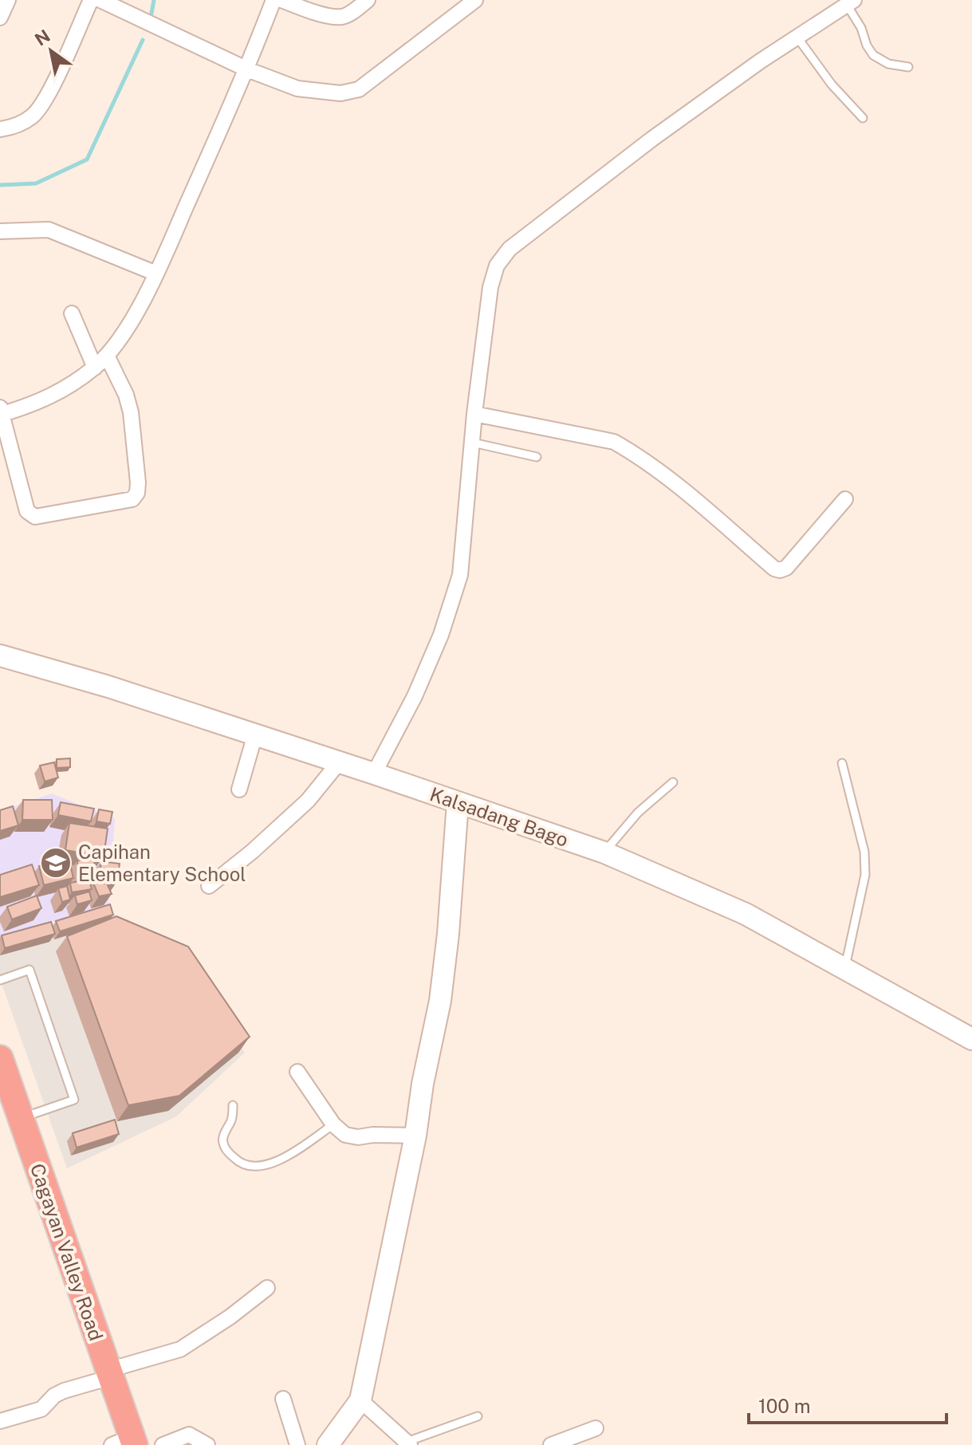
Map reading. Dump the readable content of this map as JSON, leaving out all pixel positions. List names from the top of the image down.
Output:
{
  "streets": {
    "highway": ["Cagayan Valley Road"],
    "main road": ["Kalsadang Bago"]
  },
  "places": {
    "school or university": ["Capihan Elementary School"]
  },
  "scale_bar": "100 m",
  "north": "top left"
}
